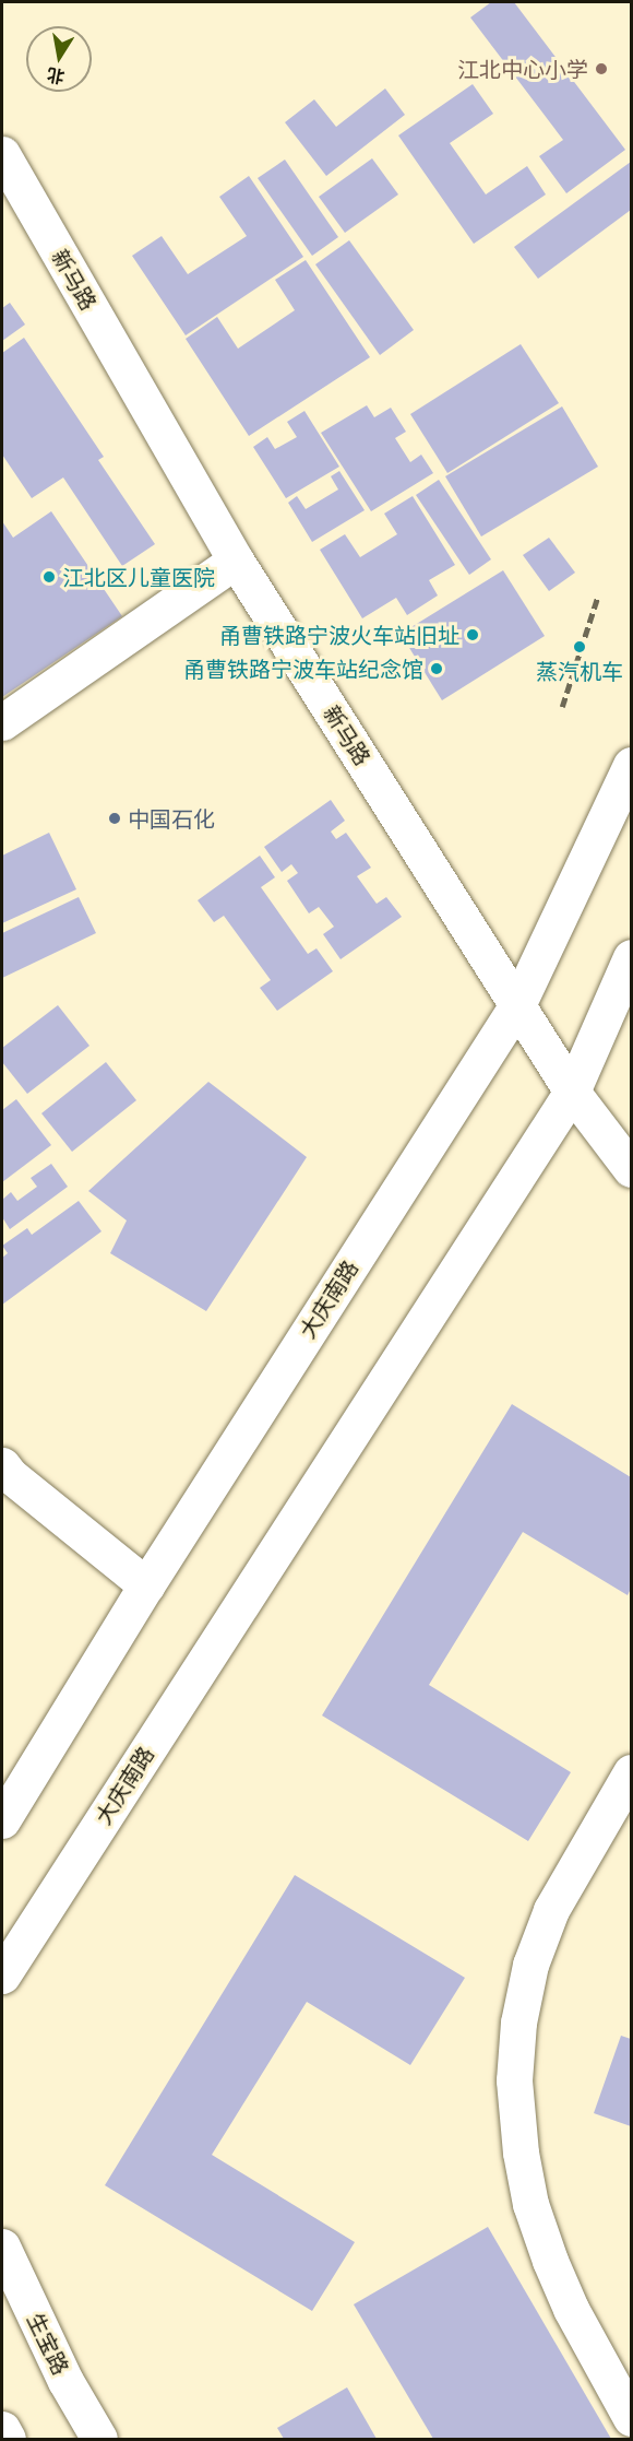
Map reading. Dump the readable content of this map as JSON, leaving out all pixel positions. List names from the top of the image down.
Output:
{
  "streets": {
    "main road": ["新马路", "大庆南路", "生宝路"]
  },
  "crossings": [
    ["新马路", "大庆南路"]
  ],
  "places": [
    "江北中心小学",
    "江北区儿童医院",
    "甬曹铁路宁波火车站旧址",
    "蒸汽机车",
    "甬曹铁路宁波车站纪念馆",
    "中国石化"
  ],
  "north": "bottom"
}
